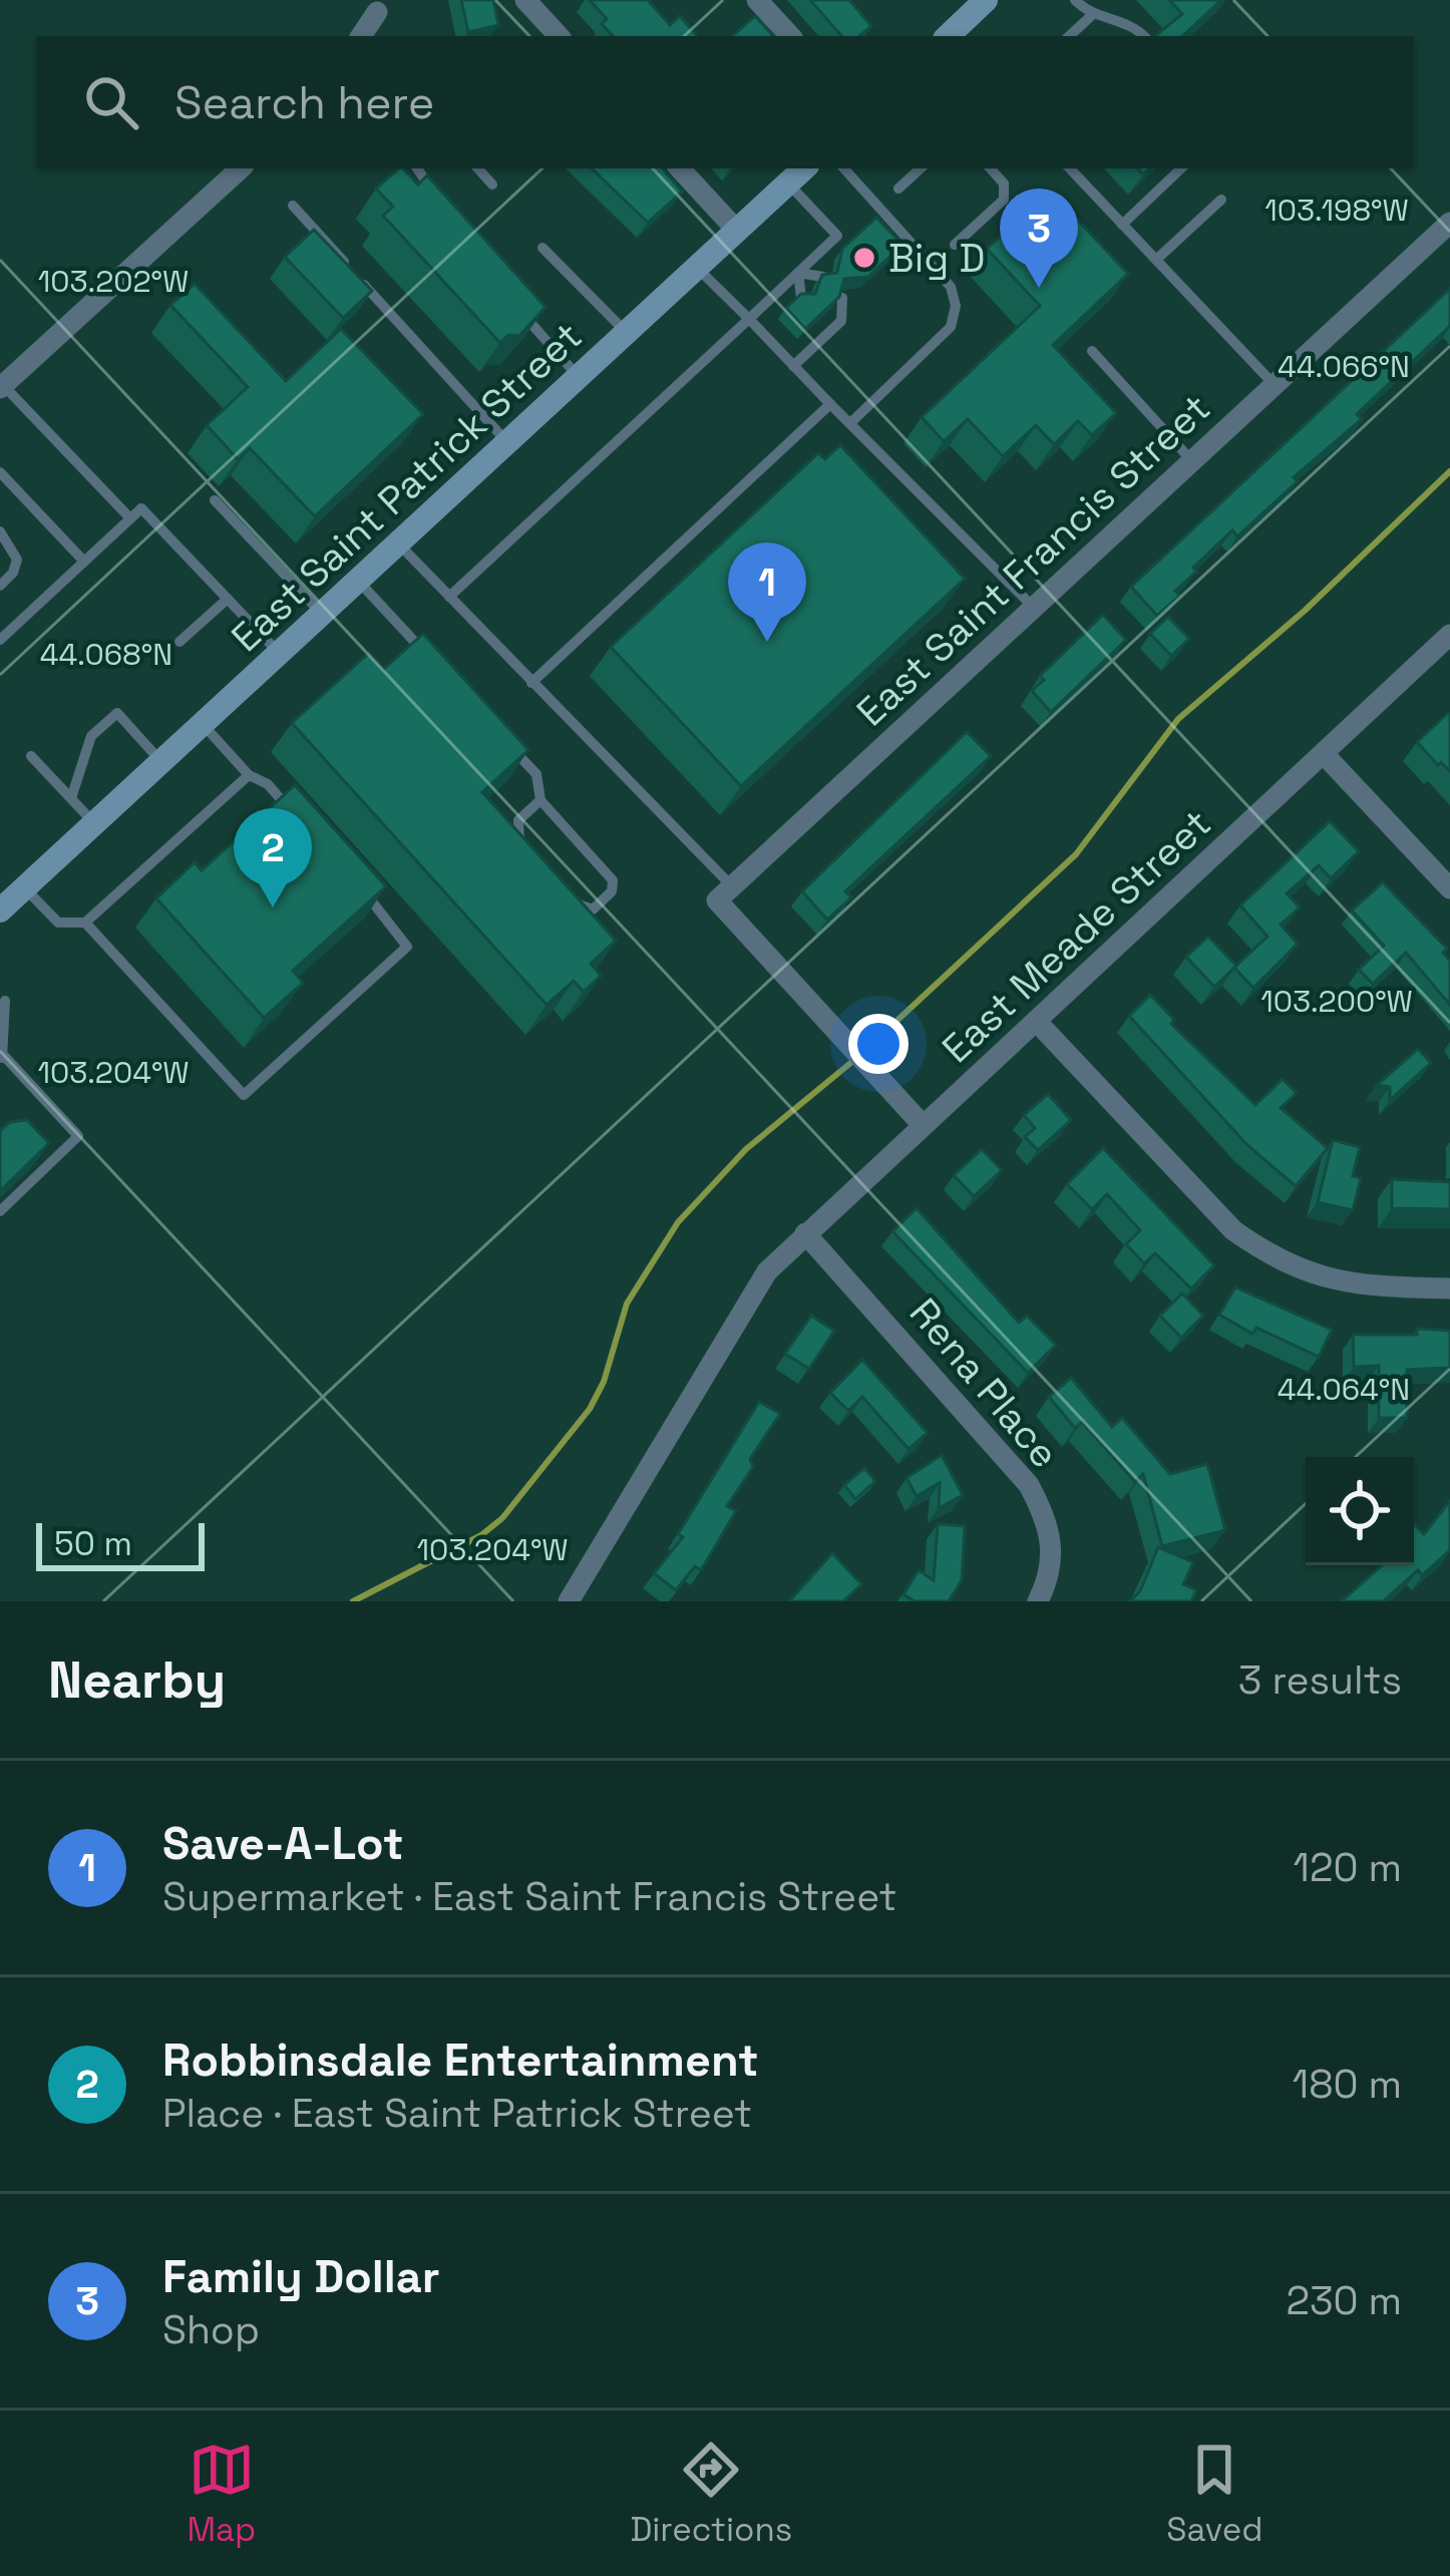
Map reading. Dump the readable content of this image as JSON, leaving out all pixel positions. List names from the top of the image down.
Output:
{
  "streets": {
    "main road": ["East Saint Patrick Street"],
    "street": ["East Saint Francis Street", "East Meade Street", "Rena Place"]
  },
  "crossings": [
    ["East Meade Street", "Rena Place"]
  ],
  "places": ["Big D"],
  "scale_bar": "50 m",
  "page": {
    "search": "Search here",
    "pins": ["3", "1", "2"],
    "scale": "50 m",
    "heading": ["Nearby", "3 results"],
    "list": [
      {
        "mark": "1",
        "name": "Save-A-Lot",
        "note": "Supermarket · East Saint Francis Street",
        "value": "120 m"
      },
      {
        "mark": "2",
        "name": "Robbinsdale Entertainment",
        "note": "Place · East Saint Patrick Street",
        "value": "180 m"
      },
      {
        "mark": "3",
        "name": "Family Dollar",
        "note": "Shop",
        "value": "230 m"
      }
    ],
    "nav": ["Map", "Directions", "Saved"]
  },
  "coordinates": [
    "103.198°W",
    "103.202°W",
    "44.066°N",
    "44.068°N",
    "103.200°W",
    "103.204°W",
    "44.064°N"
  ]
}
